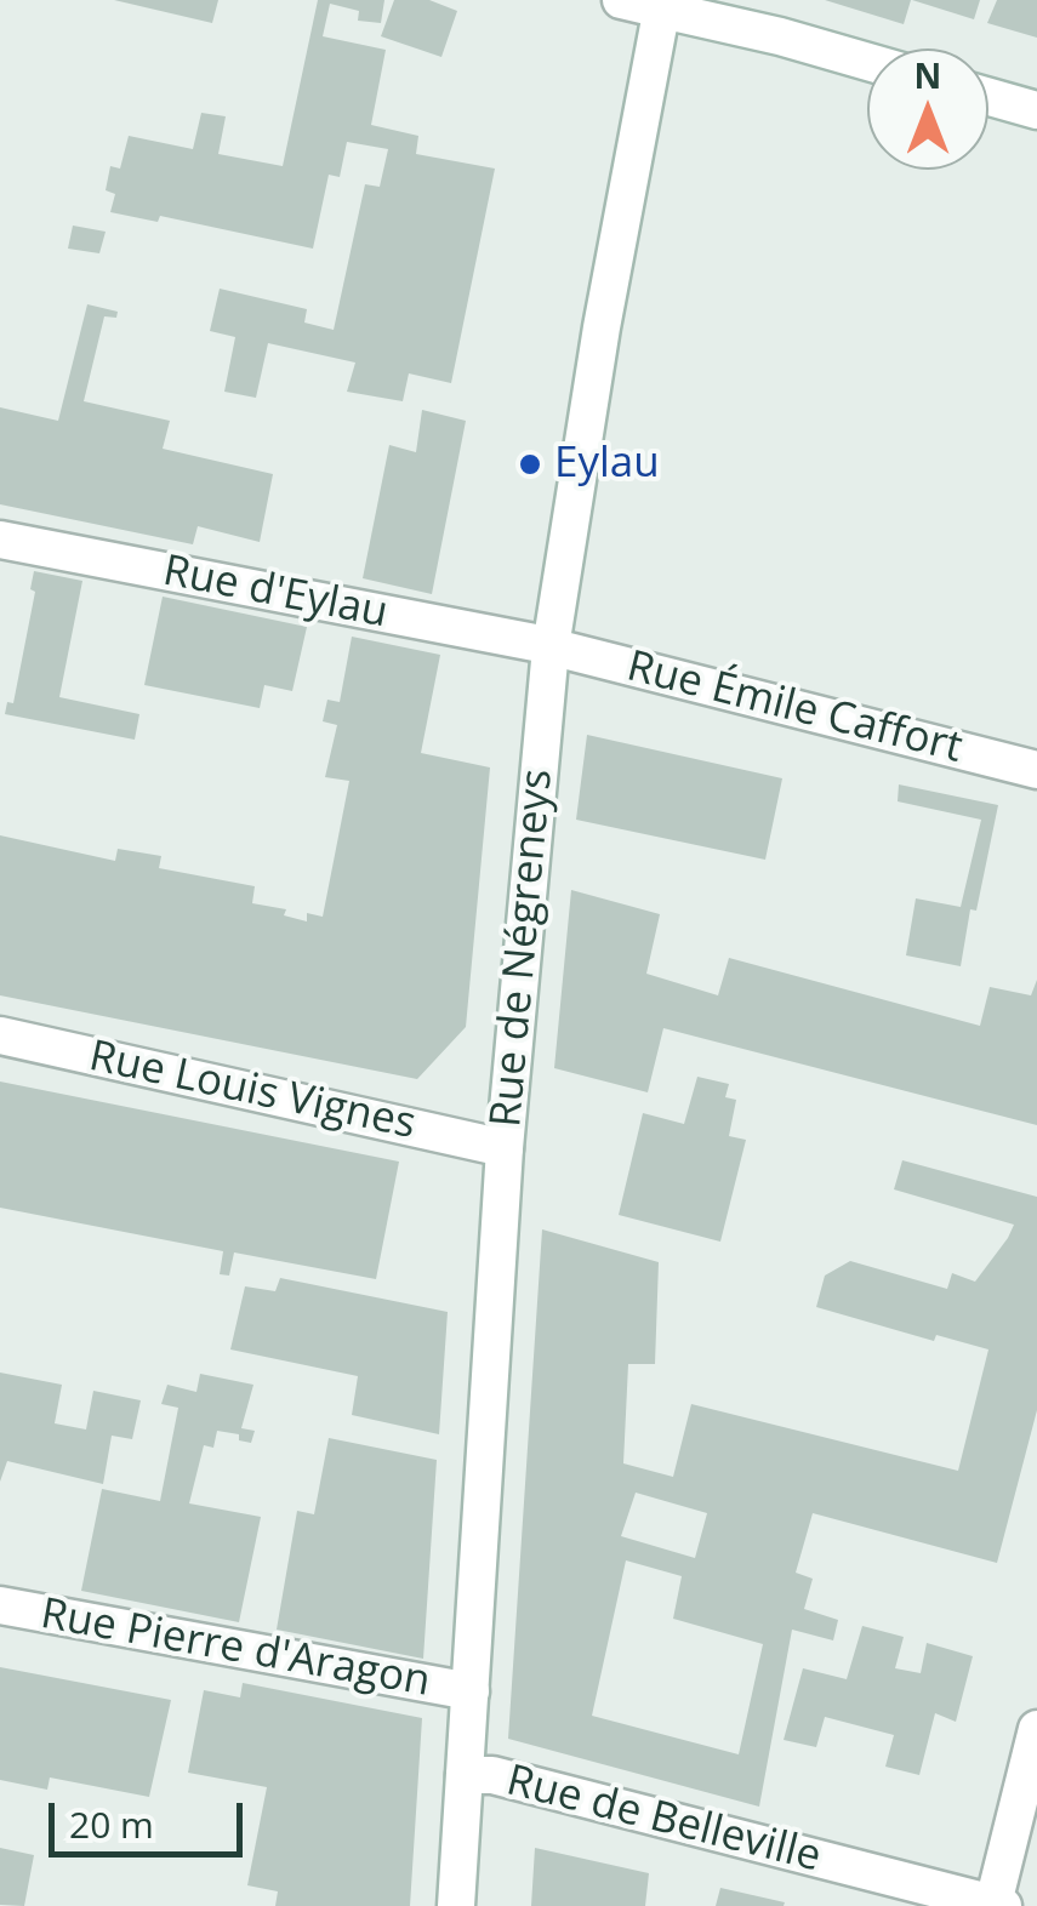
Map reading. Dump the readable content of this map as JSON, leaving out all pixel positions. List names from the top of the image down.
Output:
{
  "streets": {
    "street": [
      "Rue d'Eylau",
      "Rue Émile Caffort",
      "Rue de Négreneys",
      "Rue Louis Vignes",
      "Rue Pierre d'Aragon",
      "Rue de Belleville"
    ]
  },
  "crossings": [
    ["Rue d'Eylau", "Rue Émile Caffort"],
    ["Rue d'Eylau", "Rue de Négreneys"],
    ["Rue Émile Caffort", "Rue de Négreneys"],
    ["Rue de Négreneys", "Rue Louis Vignes"],
    ["Rue de Négreneys", "Rue Pierre d'Aragon"],
    ["Rue de Négreneys", "Rue de Belleville"]
  ],
  "places": ["Eylau"],
  "scale_bar": "20 m",
  "north": "top"
}
